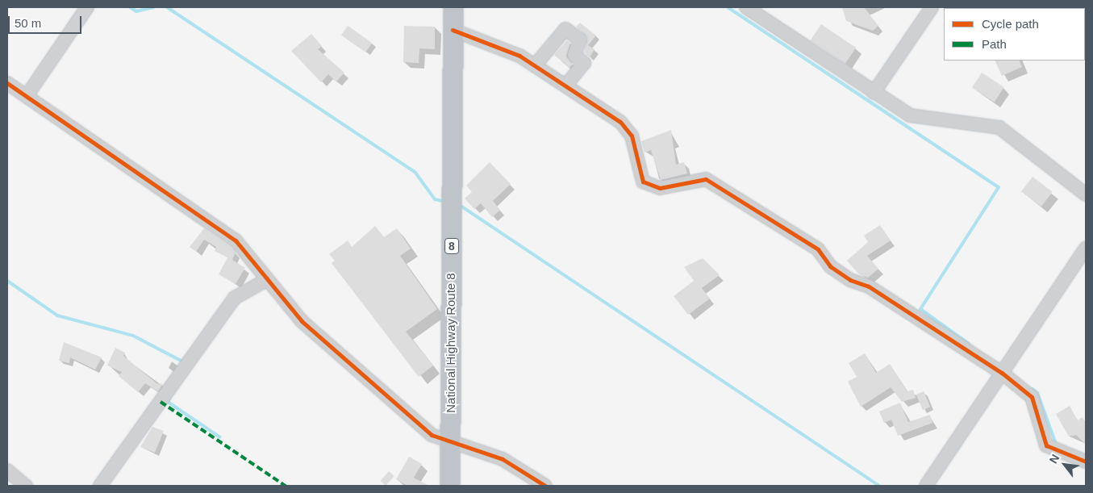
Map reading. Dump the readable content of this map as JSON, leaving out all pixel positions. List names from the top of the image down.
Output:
{
  "streets": {
    "highway": ["8", "National Highway Route 8"]
  },
  "legend": ["Cycle path", "Path"],
  "scale_bar": "50 m",
  "north": "top left"
}
